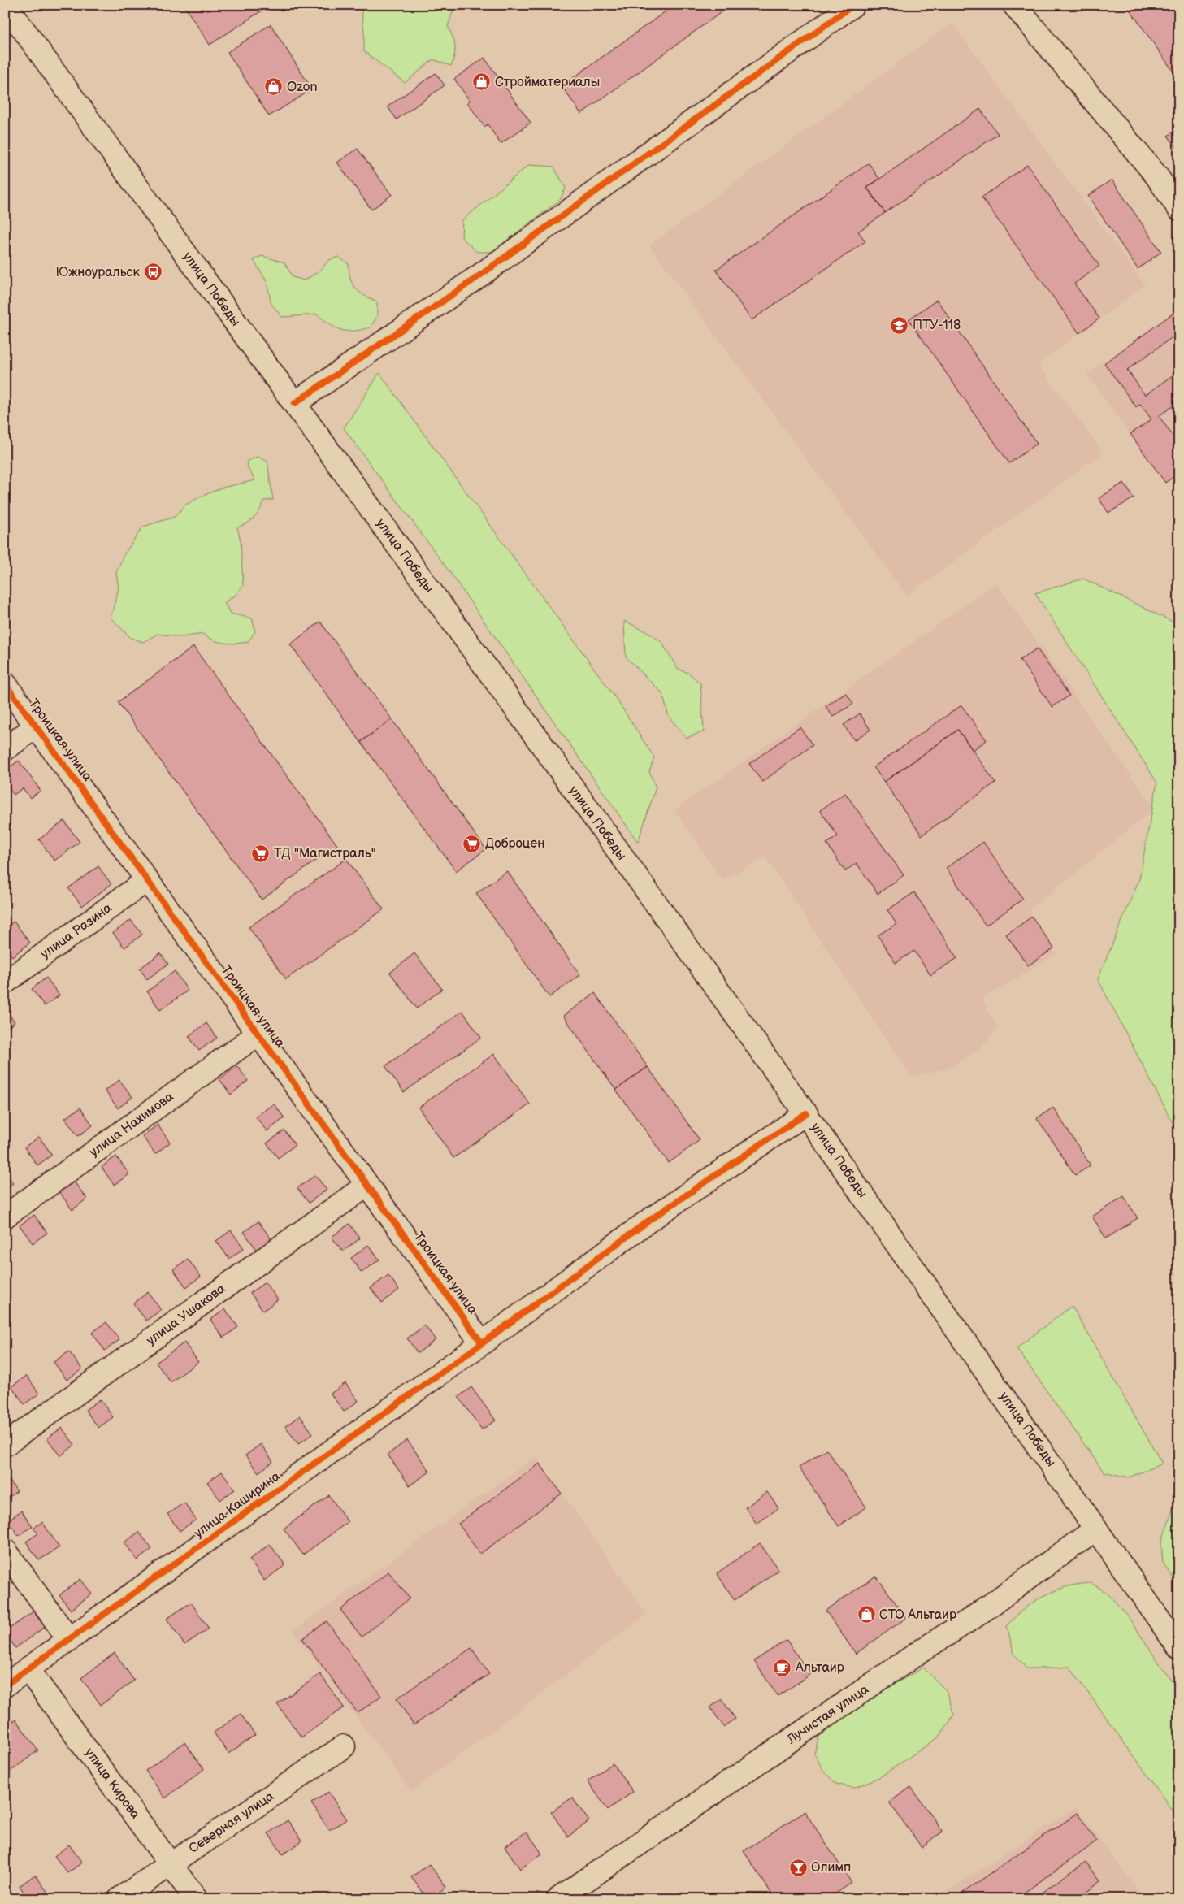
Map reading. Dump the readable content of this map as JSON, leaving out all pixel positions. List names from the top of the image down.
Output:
{
  "streets": {
    "main road": [
      "улица Победы",
      "Троицкая улица",
      "улица Разина",
      "улица Нахимова",
      "улица Ушакова",
      "улица Каширина",
      "Лучистая улица",
      "улица Кирова",
      "Северная улица"
    ]
  },
  "crossings": [
    ["улица Победы", "улица Каширина"],
    ["улица Победы", "Лучистая улица"],
    ["Троицкая улица", "улица Разина"],
    ["Троицкая улица", "улица Нахимова"],
    ["Троицкая улица", "улица Ушакова"],
    ["Троицкая улица", "улица Каширина"],
    ["улица Каширина", "улица Кирова"],
    ["улица Кирова", "Северная улица"]
  ],
  "places": {
    "shop": ["Стройматериалы", "Ozon", "СТО Альтаир"],
    "bus stop": ["Южноуральск"],
    "school or university": ["ПТУ-118"],
    "supermarket": ["Доброцен", "ТД \"Магистраль\""],
    "cafe": ["Альтаир"],
    "bar": ["Олимп"]
  }
}
